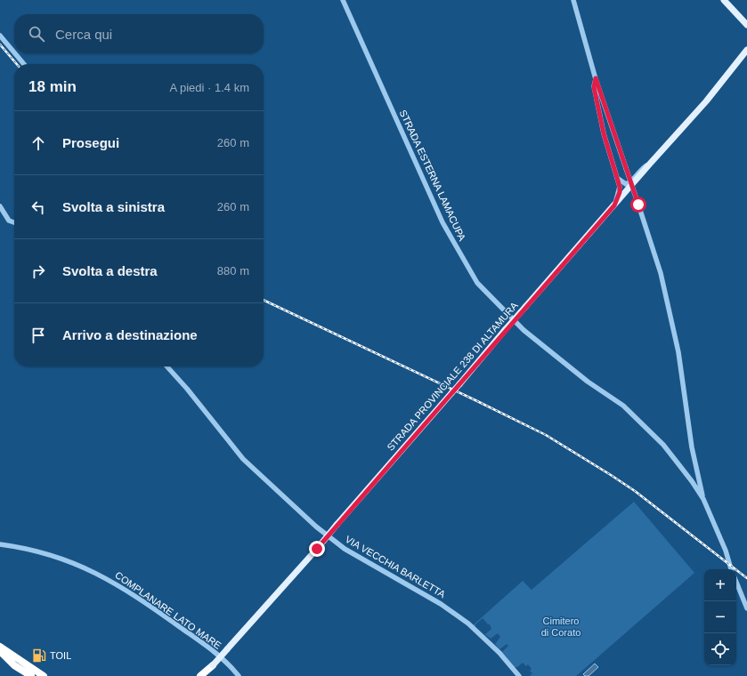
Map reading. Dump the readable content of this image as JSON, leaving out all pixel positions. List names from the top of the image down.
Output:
{
  "streets": {
    "main road": ["STRADA PROVINCIALE 238 DI ALTAMURA"],
    "street": ["STRADA ESTERNA LAMACUPA", "VIA VECCHIA BARLETTA", "COMPLANARE LATO MARE"]
  },
  "parks": ["Cimitero di Corato"],
  "places": {
    "fuel station": ["TOIL"]
  },
  "page": {
    "search": "Cerca qui",
    "heading": ["18 min", "A piedi · 1.4 km"],
    "list": [
      ["Prosegui", "260 m"],
      ["Svolta a sinistra", "260 m"],
      ["Svolta a destra", "880 m"],
      "Arrivo a destinazione"
    ],
    "map_buttons": ["+", "−"]
  }
}
